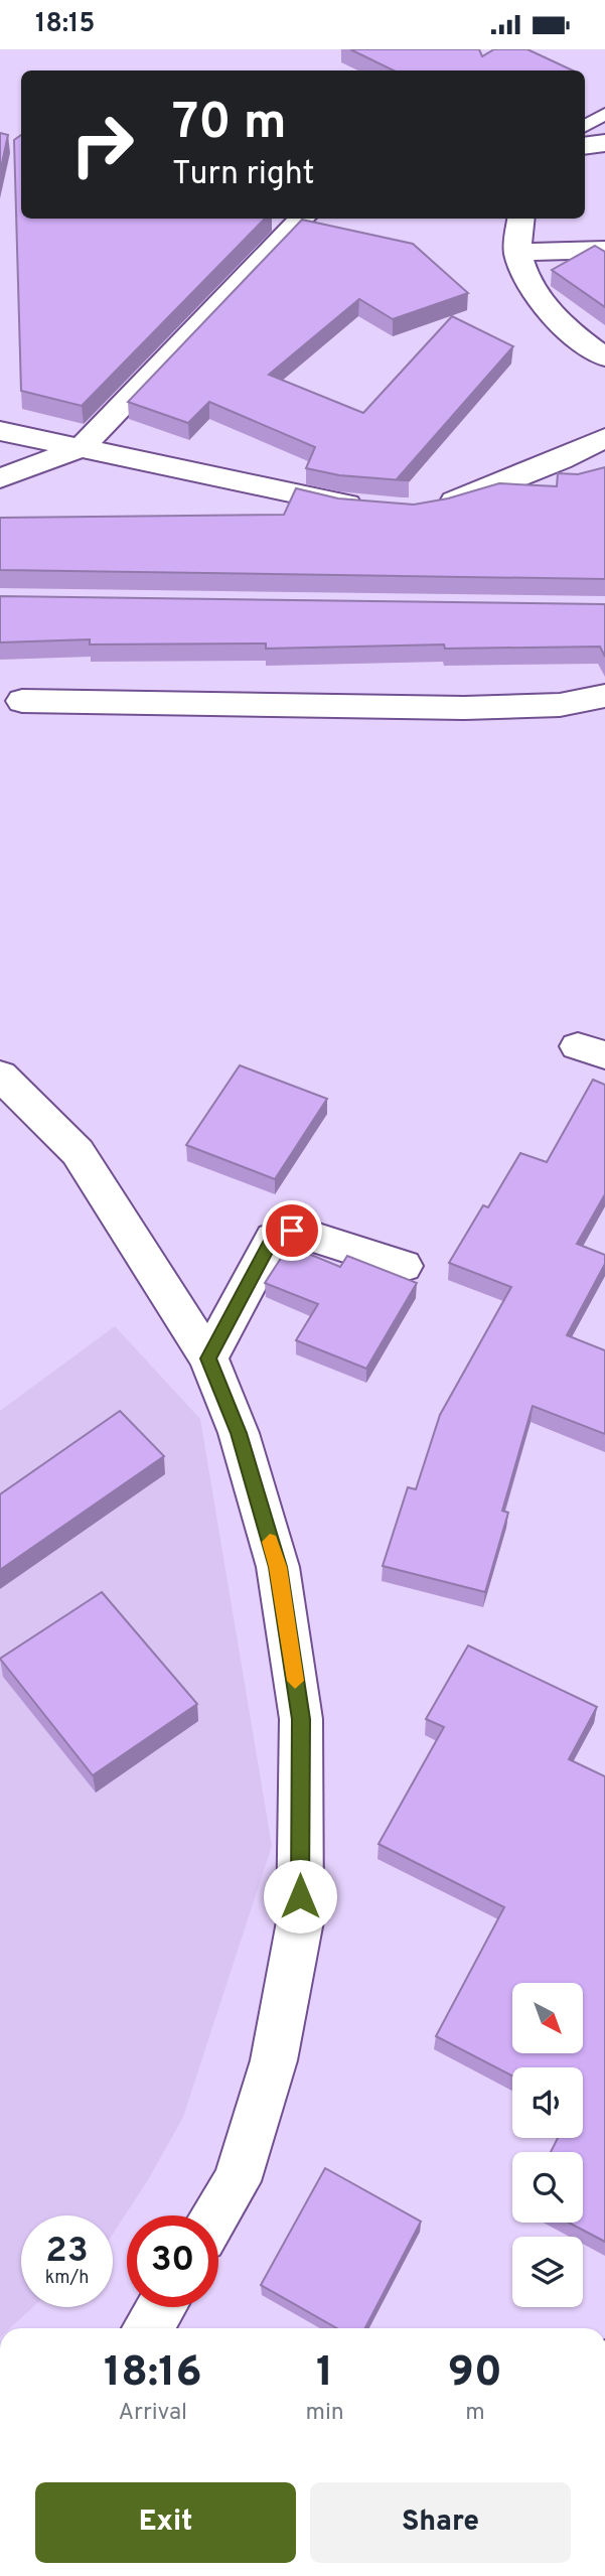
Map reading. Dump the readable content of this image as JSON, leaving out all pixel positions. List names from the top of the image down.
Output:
{
  "north": "bottom right",
  "page": {
    "status": "18:15",
    "turn": ["70 m", "Turn right"],
    "speed": "23 km/h",
    "limit": "30",
    "eta": [
      "18:16",
      "Arrival",
      "1",
      "min",
      "90",
      "m"
    ],
    "buttons": ["Exit", "Share"]
  }
}
